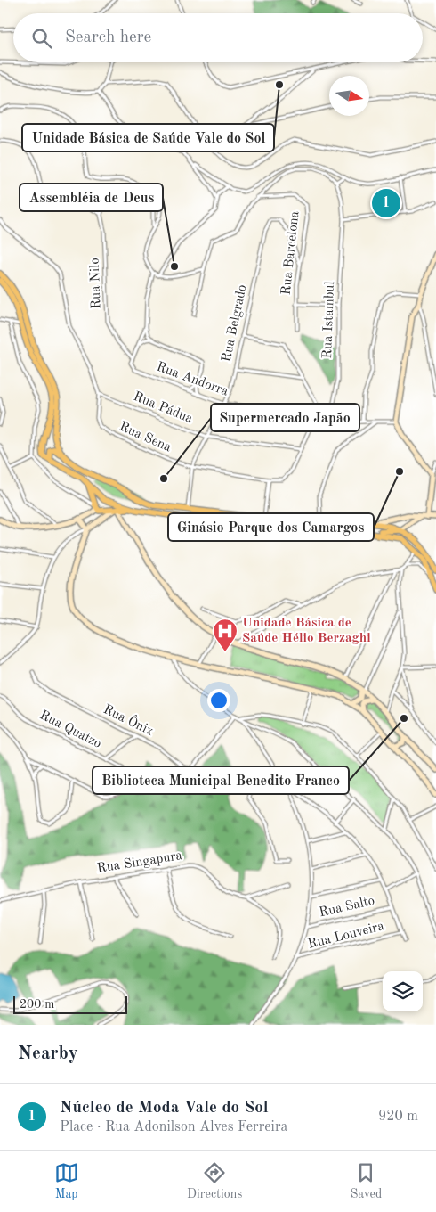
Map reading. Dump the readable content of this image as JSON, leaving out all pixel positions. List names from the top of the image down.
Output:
{
  "streets": {
    "street": [
      "Rua Barcelona",
      "Rua Nilo",
      "Rua Istambul",
      "Rua Belgrado",
      "Rua Andorra",
      "Rua Pádua",
      "Rua Sena",
      "Rua Ônix",
      "Rua Quatzo",
      "Rua Singapura",
      "Rua Salto",
      "Rua Louveira"
    ]
  },
  "crossings": [
    ["Rua Barcelona", "Rua Belgrado"],
    ["Rua Nilo", "Rua Andorra"],
    ["Rua Istambul", "Rua Andorra"],
    ["Rua Belgrado", "Rua Andorra"],
    ["Rua Belgrado", "Rua Pádua"],
    ["Rua Belgrado", "Rua Sena"],
    ["Rua Andorra", "Rua Sena"],
    ["Rua Pádua", "Rua Sena"]
  ],
  "places": {
    "other": [
      "Unidade Básica de Saúde Vale do Sol",
      "Assembléia de Deus",
      "Ginásio Parque dos Camargos",
      "Supermercado Japão",
      "Biblioteca Municipal Benedito Franco"
    ],
    "hospital": ["Unidade Básica de Saúde Hélio Berzaghi"]
  },
  "scale_bar": "200 m",
  "north": "right",
  "page": {
    "search": "Search here",
    "pins": "1",
    "scale": "200 m",
    "heading": "Nearby",
    "list": [
      {
        "mark": "1",
        "name": "Núcleo de Moda Vale do Sol",
        "note": "Place · Rua Adonilson Alves Ferreira",
        "value": "920 m"
      }
    ],
    "nav": ["Map", "Directions", "Saved"]
  }
}
